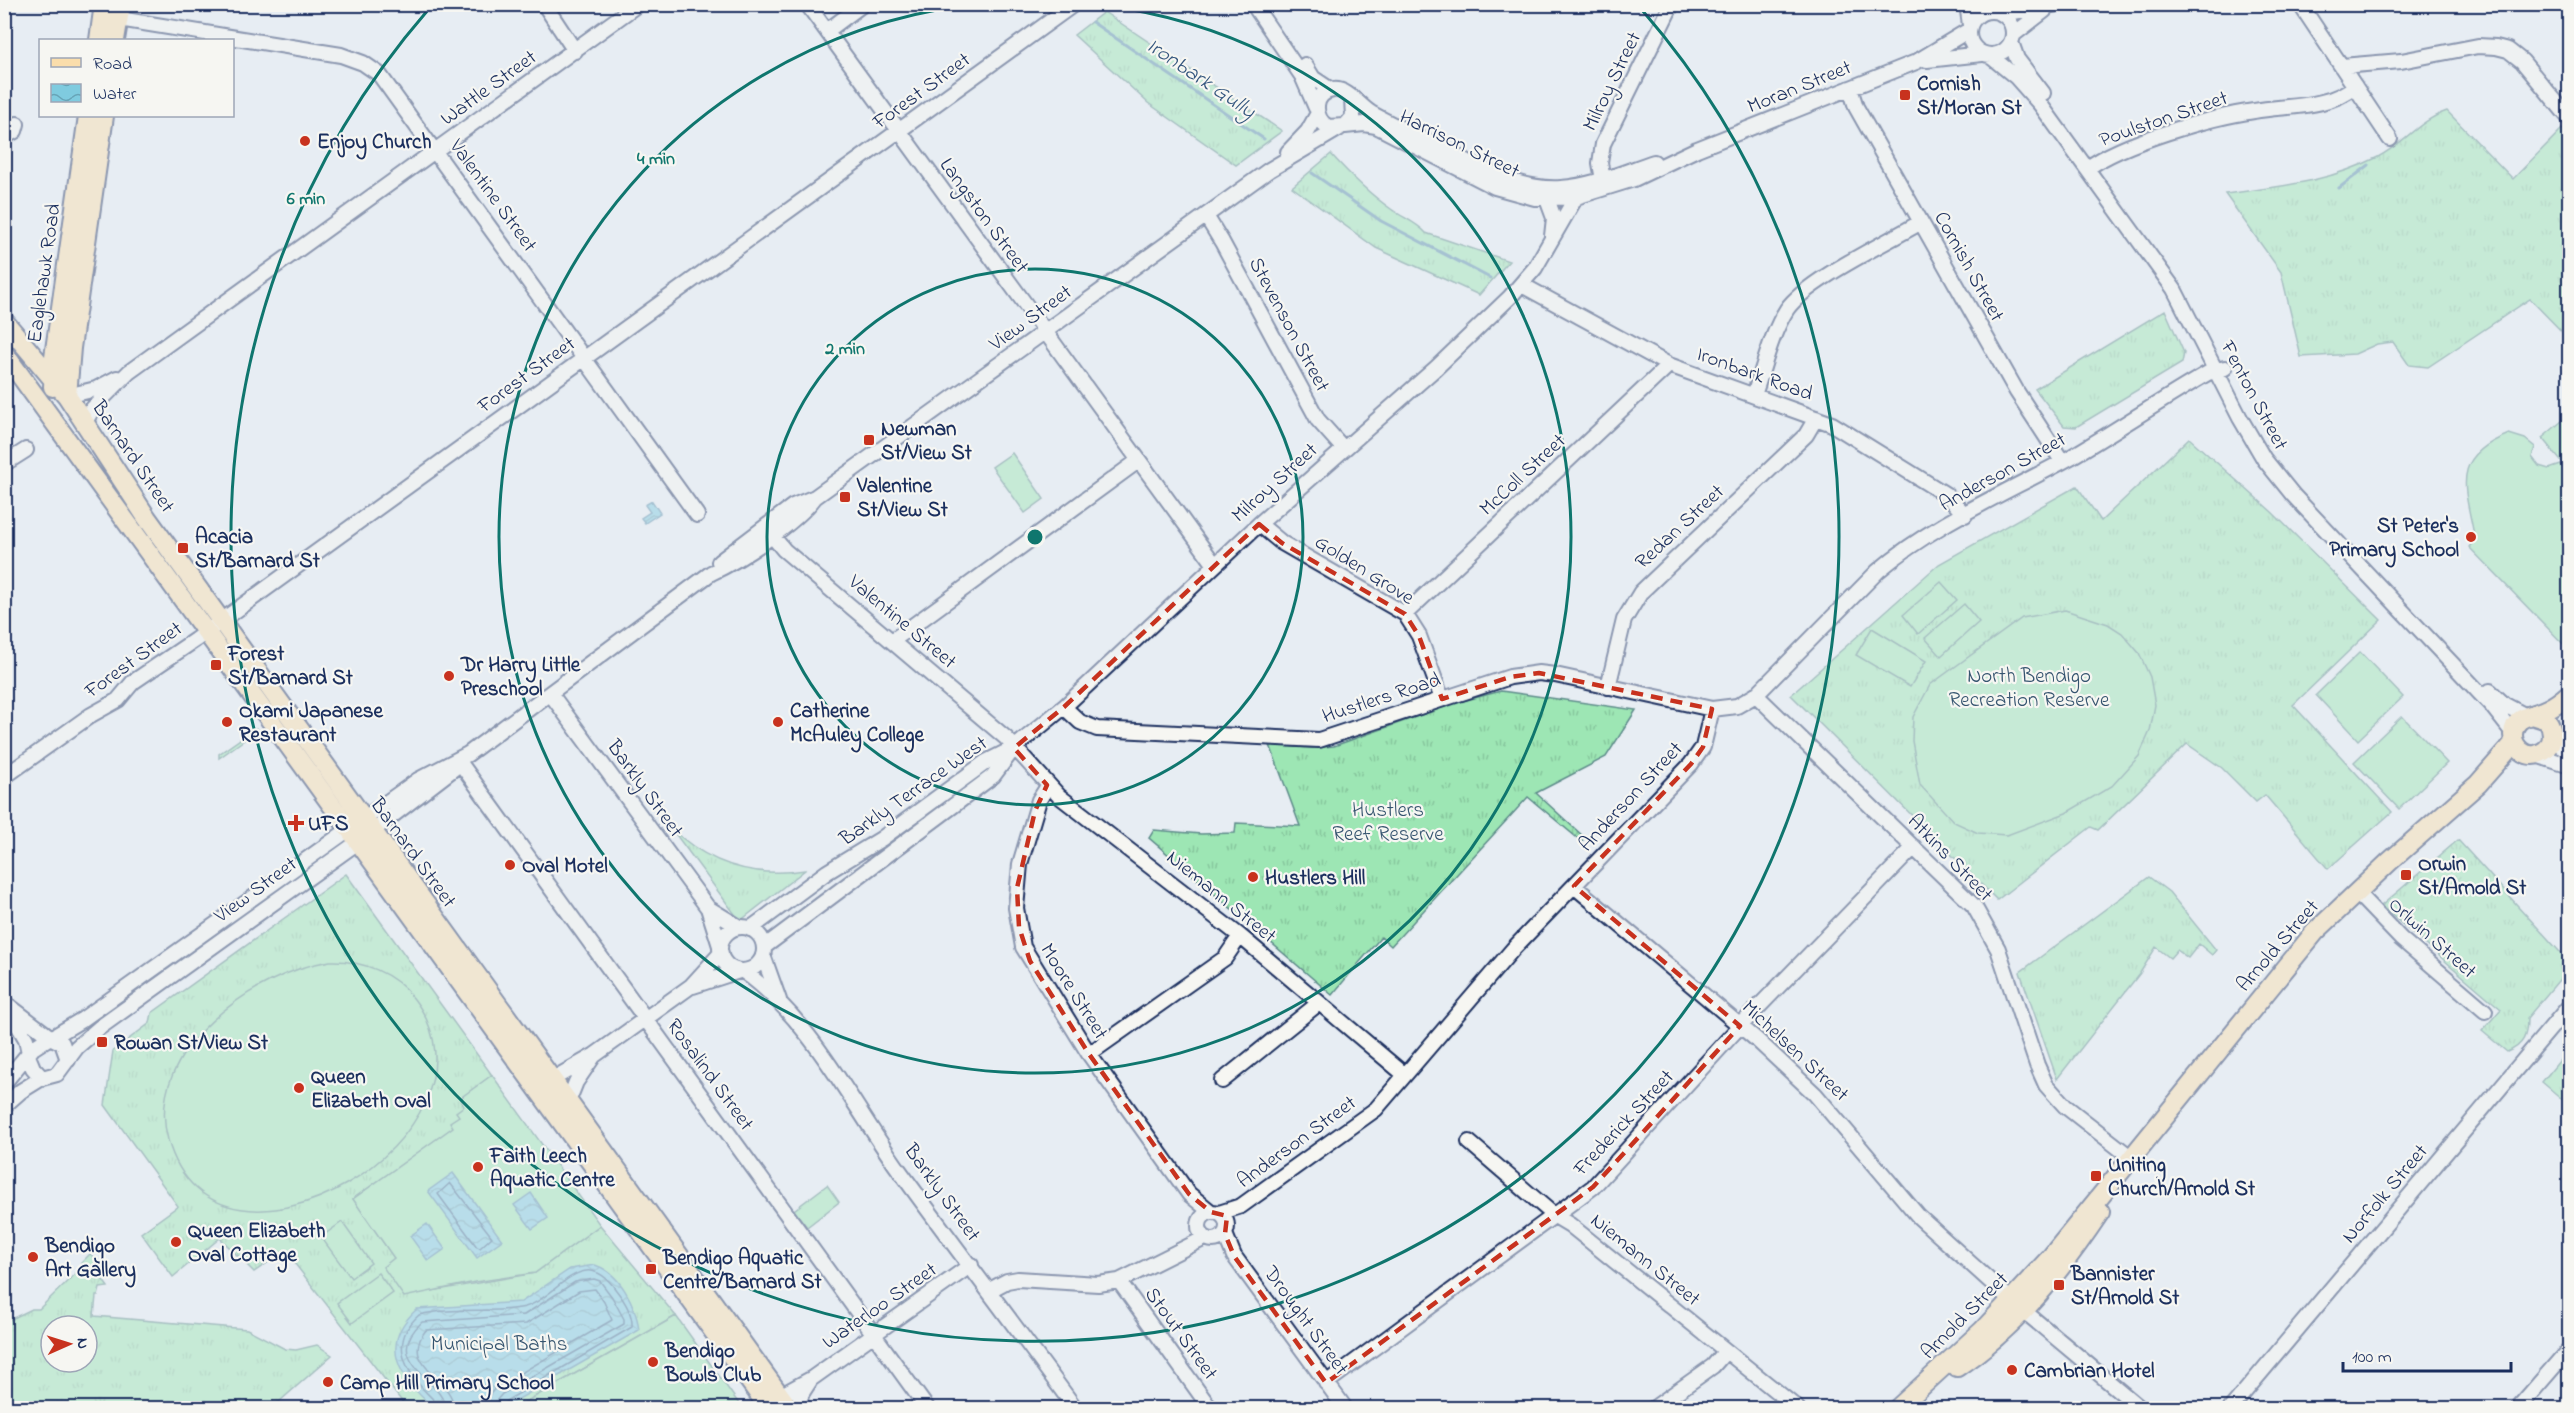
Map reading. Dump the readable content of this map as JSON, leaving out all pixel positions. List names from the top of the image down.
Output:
{
  "streets": {
    "main road": ["Eaglehawk Road", "Barnard Street", "Arnold Street"],
    "street": [
      "Milroy Street",
      "Moran Street",
      "Wattle Street",
      "Forest Street",
      "Poulston Street",
      "Harrison Street",
      "Valentine Street",
      "Langston Street",
      "Cornish Street",
      "View Street",
      "Stevenson Street",
      "Ironbark Road",
      "Fenton Street",
      "Anderson Street",
      "McColl Street",
      "Redan Street",
      "Golden Grove",
      "Hustlers Road",
      "Barkly Street",
      "Barkly Terrace West",
      "Atkins Street",
      "Niemann Street",
      "Orlwin Street",
      "Moore Street",
      "Michelsen Street",
      "Rosalind Street",
      "Frederick Street",
      "Norfolk Street",
      "Waterloo Street",
      "Drought Street",
      "Stout Street"
    ]
  },
  "crossings": [
    ["Milroy Street", "Moran Street"],
    ["Milroy Street", "Valentine Street"],
    ["Milroy Street", "Langston Street"],
    ["Milroy Street", "Stevenson Street"],
    ["Milroy Street", "Ironbark Road"],
    ["Milroy Street", "Golden Grove"],
    ["Milroy Street", "Hustlers Road"],
    ["Milroy Street", "Barkly Terrace West"],
    ["Milroy Street", "Niemann Street"],
    ["Moran Street", "Harrison Street"],
    ["Moran Street", "Cornish Street"],
    ["Moran Street", "Fenton Street"],
    ["Wattle Street", "Valentine Street"],
    ["Wattle Street", "Eaglehawk Road"],
    ["Wattle Street", "Barnard Street"],
    ["Forest Street", "Valentine Street"],
    ["Forest Street", "Langston Street"],
    ["Forest Street", "Barnard Street"],
    ["Poulston Street", "Fenton Street"],
    ["Harrison Street", "View Street"],
    ["Valentine Street", "View Street"],
    ["Valentine Street", "Barkly Terrace West"],
    ["Valentine Street", "Niemann Street"],
    ["Langston Street", "View Street"],
    ["Cornish Street", "Anderson Street"],
    ["Eaglehawk Road", "Barnard Street"],
    ["View Street", "Stevenson Street"],
    ["View Street", "Barnard Street"],
    ["View Street", "Barkly Street"],
    ["View Street", "Rosalind Street"],
    ["Ironbark Road", "Anderson Street"],
    ["Ironbark Road", "McColl Street"],
    ["Ironbark Road", "Redan Street"],
    ["Fenton Street", "Anderson Street"],
    ["Fenton Street", "Arnold Street"],
    ["Barnard Street", "Waterloo Street"],
    ["Anderson Street", "Hustlers Road"],
    ["Anderson Street", "Atkins Street"],
    ["Anderson Street", "Niemann Street"],
    ["Anderson Street", "Moore Street"],
    ["Anderson Street", "Michelsen Street"],
    ["Anderson Street", "Drought Street"],
    ["Anderson Street", "Stout Street"],
    ["McColl Street", "Golden Grove"],
    ["Redan Street", "Hustlers Road"],
    ["Golden Grove", "Hustlers Road"],
    ["Barkly Street", "Barkly Terrace West"],
    ["Barkly Street", "Waterloo Street"],
    ["Barkly Terrace West", "Niemann Street"],
    ["Atkins Street", "Arnold Street"],
    ["Atkins Street", "Frederick Street"],
    ["Niemann Street", "Moore Street"],
    ["Niemann Street", "Frederick Street"],
    ["Orlwin Street", "Arnold Street"],
    ["Arnold Street", "Michelsen Street"],
    ["Moore Street", "Drought Street"],
    ["Michelsen Street", "Frederick Street"],
    ["Rosalind Street", "Waterloo Street"],
    ["Frederick Street", "Drought Street"]
  ],
  "water": ["Ironbark Gully"],
  "parks": ["North Bendigo Recreation Reserve", "Hustlers Reef Reserve", "Municipal Baths"],
  "places": {
    "transit": [
      "Cornish St/Moran St",
      "Newman St/View St",
      "Valentine St/View St",
      "Acacia St/Barnard St",
      "Forest St/Barnard St",
      "Orwin St/Arnold St",
      "Rowan St/View St",
      "Uniting Church/Arnold St",
      "Bendigo Aquatic Centre/Barnard St",
      "Bannister St/Arnold St"
    ],
    "other": [
      "Enjoy Church",
      "St Peter's Primary School",
      "Dr Harry Little Preschool",
      "Okami Japanese Restaurant",
      "Catherine McAuley College",
      "Oval Motel",
      "Hustlers Hill",
      "Queen Elizabeth Oval",
      "Faith Leech Aquatic Centre",
      "Queen Elizabeth Oval Cottage",
      "Bendigo Art Gallery",
      "Bendigo Bowls Club",
      "Cambrian Hotel",
      "Camp Hill Primary School"
    ],
    "health": ["UFS"]
  },
  "legend": ["Road", "Water"],
  "scale_bar": "100 m",
  "north": "right",
  "rings": ["4 min", "6 min", "2 min"]
}
